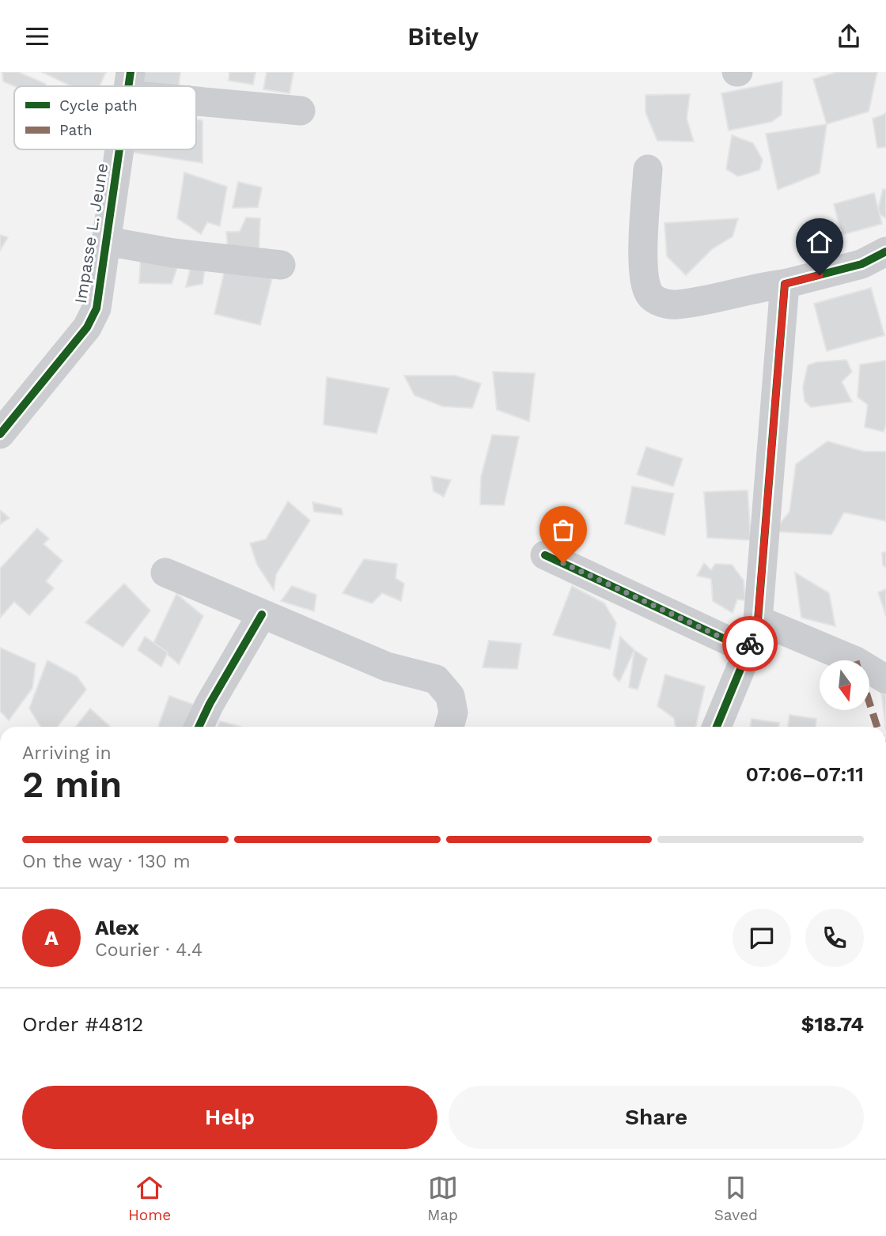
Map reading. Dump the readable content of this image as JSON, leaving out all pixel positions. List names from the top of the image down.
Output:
{
  "streets": {
    "street": ["Impasse L. Jeune"]
  },
  "legend": ["Cycle path", "Path"],
  "north": "bottom",
  "page": {
    "header": "Bitely",
    "heading": ["2 min", "Arriving in", "07:06–07:11"],
    "panel": [
      "Alex",
      "Courier · 4.4",
      "Order #4812",
      "$18.74"
    ],
    "bar": "On the way · 130 m",
    "round": "A",
    "buttons": ["Help", "Share"],
    "tabs": ["Home", "Map", "Saved"]
  }
}
